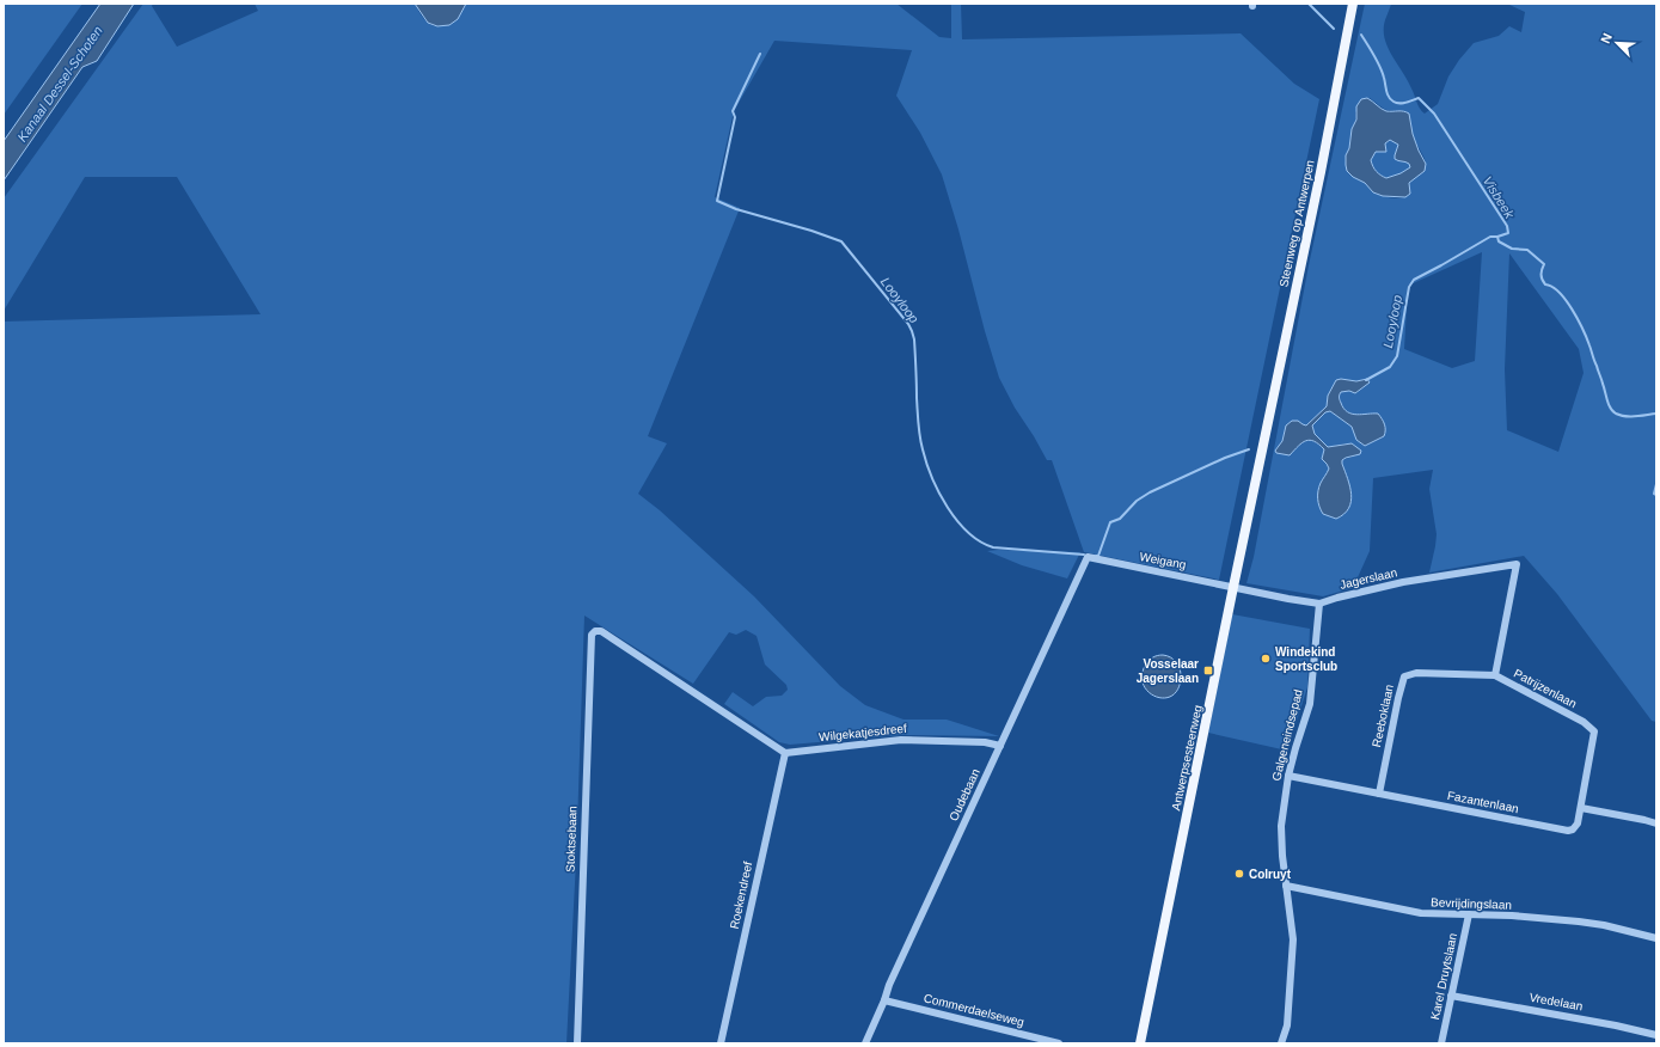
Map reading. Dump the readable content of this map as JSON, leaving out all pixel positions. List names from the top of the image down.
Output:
{
  "streets": {
    "main road": ["Steenweg op Antwerpen", "Antwerpsesteenweg"],
    "street": [
      "Weigang",
      "Jagerslaan",
      "Patrijzenlaan",
      "Reeboklaan",
      "Wilgekatjesdreef",
      "Galgeneindsepad",
      "Oudebaan",
      "Fazantenlaan",
      "Stoktsebaan",
      "Roekendreef",
      "Bevrijdingslaan",
      "Karel Druytslaan",
      "Vredelaan",
      "Commerdaelseweg"
    ]
  },
  "crossings": [
    ["Steenweg op Antwerpen", "Antwerpsesteenweg"],
    ["Weigang", "Jagerslaan"],
    ["Weigang", "Antwerpsesteenweg"],
    ["Weigang", "Oudebaan"],
    ["Jagerslaan", "Patrijzenlaan"],
    ["Jagerslaan", "Galgeneindsepad"],
    ["Jagerslaan", "Antwerpsesteenweg"],
    ["Patrijzenlaan", "Reeboklaan"],
    ["Patrijzenlaan", "Fazantenlaan"],
    ["Reeboklaan", "Fazantenlaan"],
    ["Wilgekatjesdreef", "Oudebaan"],
    ["Wilgekatjesdreef", "Stoktsebaan"],
    ["Wilgekatjesdreef", "Roekendreef"],
    ["Galgeneindsepad", "Fazantenlaan"],
    ["Galgeneindsepad", "Bevrijdingslaan"],
    ["Oudebaan", "Commerdaelseweg"],
    ["Stoktsebaan", "Roekendreef"],
    ["Bevrijdingslaan", "Karel Druytslaan"],
    ["Karel Druytslaan", "Vredelaan"]
  ],
  "water": ["Kanaal Dessel-Schoten", "Visbeek", "Looyloop"],
  "places": {
    "other": ["Windekind Sportsclub", "Colruyt"],
    "transit": ["Vosselaar Jagerslaan"]
  },
  "north": "top left"
}
